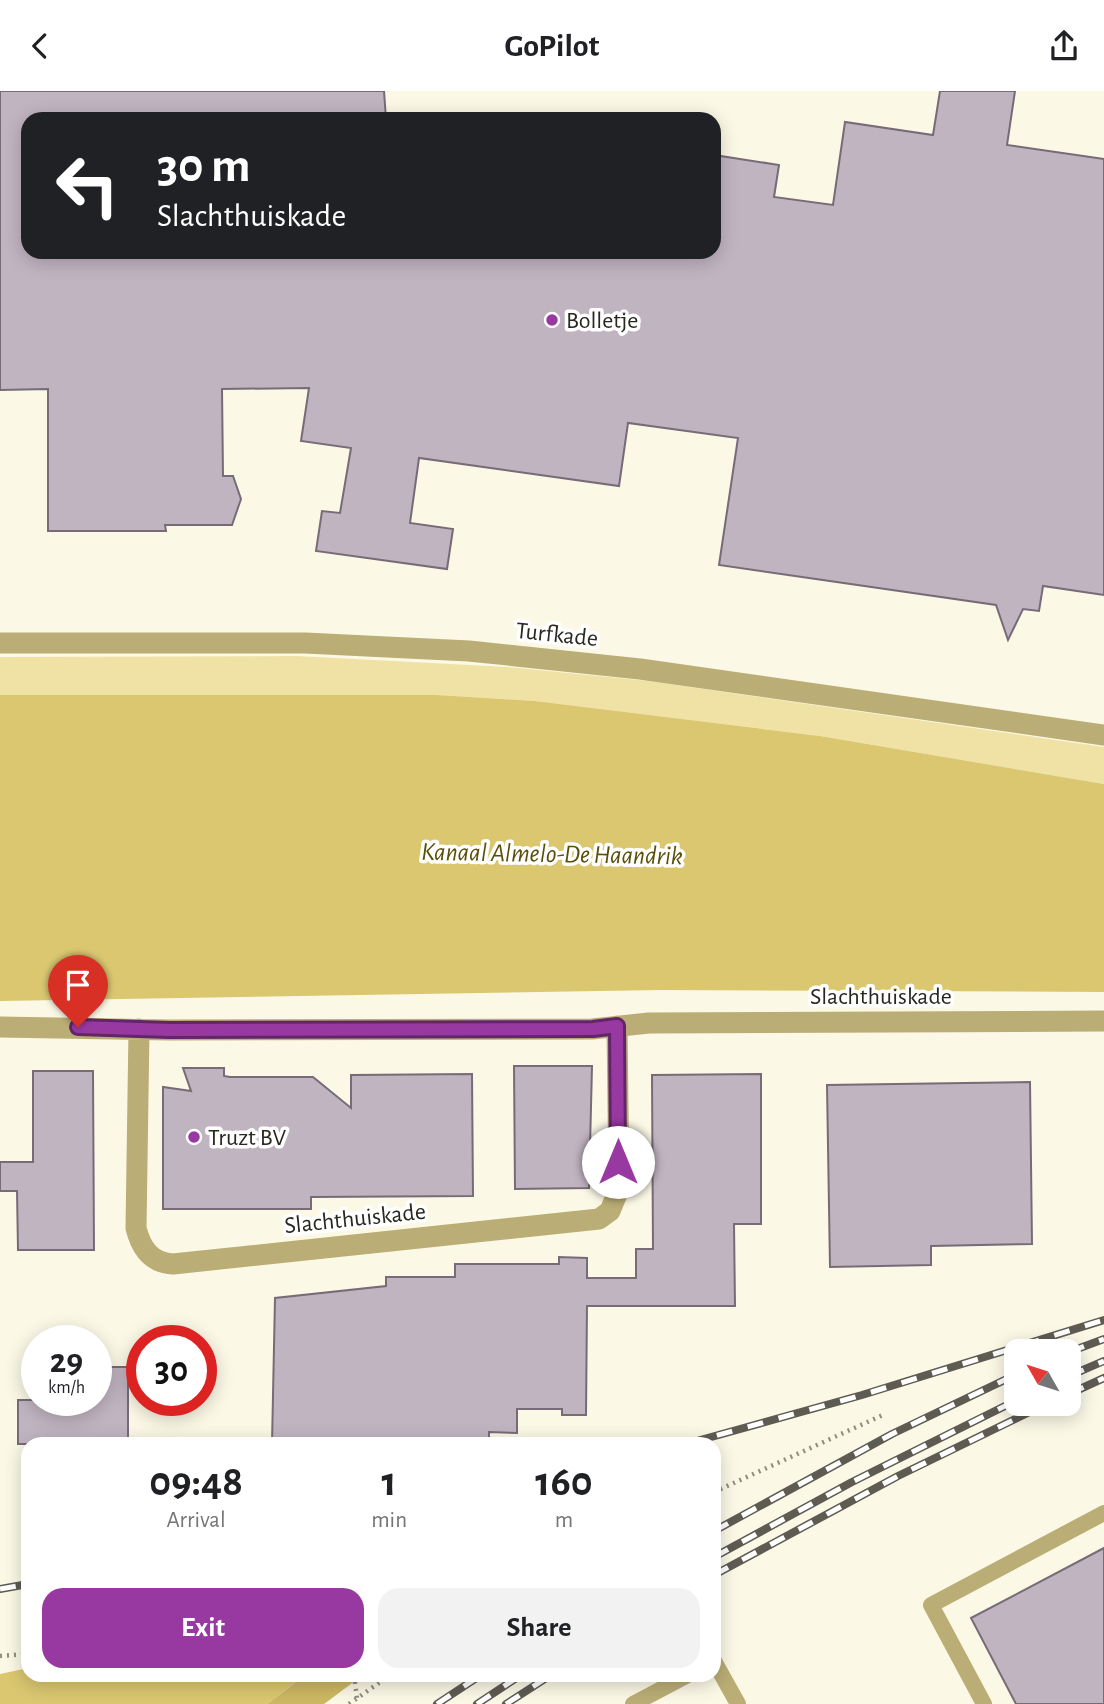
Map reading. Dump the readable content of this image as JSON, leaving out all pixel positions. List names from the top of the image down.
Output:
{
  "streets": {
    "street": ["Turfkade", "Slachthuiskade"]
  },
  "water": ["Kanaal Almelo-De Haandrik"],
  "places": ["Bolletje", "Truzt BV"],
  "north": "top left",
  "page": {
    "header": "GoPilot",
    "turn": ["30 m", "Slachthuiskade"],
    "speed": "29 km/h",
    "limit": "30",
    "eta": [
      "09:48",
      "Arrival",
      "1",
      "min",
      "160",
      "m"
    ],
    "buttons": ["Exit", "Share"]
  }
}
